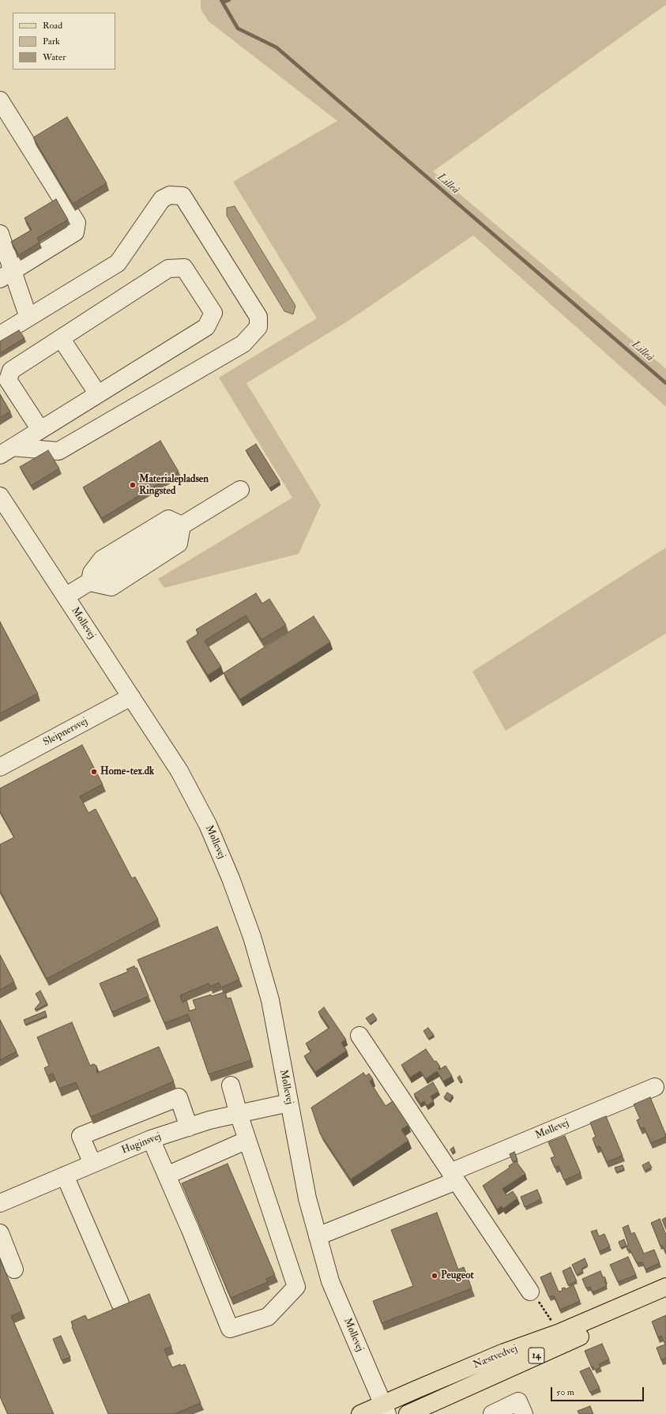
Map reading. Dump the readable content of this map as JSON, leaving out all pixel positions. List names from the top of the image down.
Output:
{
  "streets": {
    "main road": ["14", "Næstvedvej"],
    "street": ["Møllevej", "Sleipnersvej", "Huginsvej"]
  },
  "crossings": [
    ["Møllevej", "Sleipnersvej"],
    ["Møllevej", "Huginsvej"],
    ["Møllevej", "Næstvedvej"]
  ],
  "water": ["Lilleå"],
  "places": ["Materialepladsen Ringsted", "Home-tex.dk", "Peugeot"],
  "legend": ["Road", "Park", "Water"],
  "scale_bar": "50 m"
}
